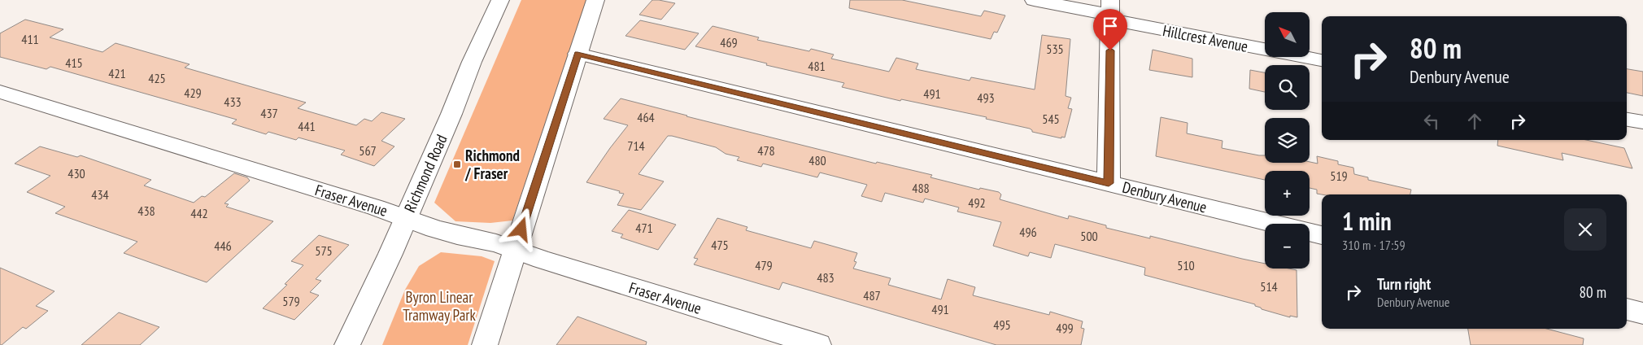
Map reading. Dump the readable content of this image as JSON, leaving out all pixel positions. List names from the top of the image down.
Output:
{
  "streets": {
    "street": [
      "Hillcrest Avenue",
      "Richmond Road",
      "Denbury Avenue",
      "Fraser Avenue"
    ]
  },
  "crossings": [
    ["Richmond Road", "Fraser Avenue"]
  ],
  "parks": ["Byron Linear Tramway Park"],
  "places": {
    "transit": ["Richmond / Fraser"]
  },
  "house_numbers": [
    "411",
    "469",
    "535",
    "415",
    "481",
    "421",
    "425",
    "429",
    "491",
    "493",
    "433",
    "437",
    "464",
    "545",
    "441",
    "714",
    "567",
    "478",
    "480",
    "430",
    "519",
    "488",
    "434",
    "492",
    "438",
    "442",
    "471",
    "496",
    "500",
    "475",
    "446",
    "575",
    "479",
    "510",
    "483",
    "514",
    "487",
    "579",
    "491",
    "495",
    "499"
  ],
  "north": "top left",
  "page": {
    "map_buttons": ["+", "−"],
    "turn": ["80 m", "Denbury Avenue"],
    "heading": ["1 min", "310 m · 17:59"],
    "list": [
      {
        "name": "Turn right",
        "note": "Denbury Avenue",
        "value": "80 m"
      }
    ]
  }
}
